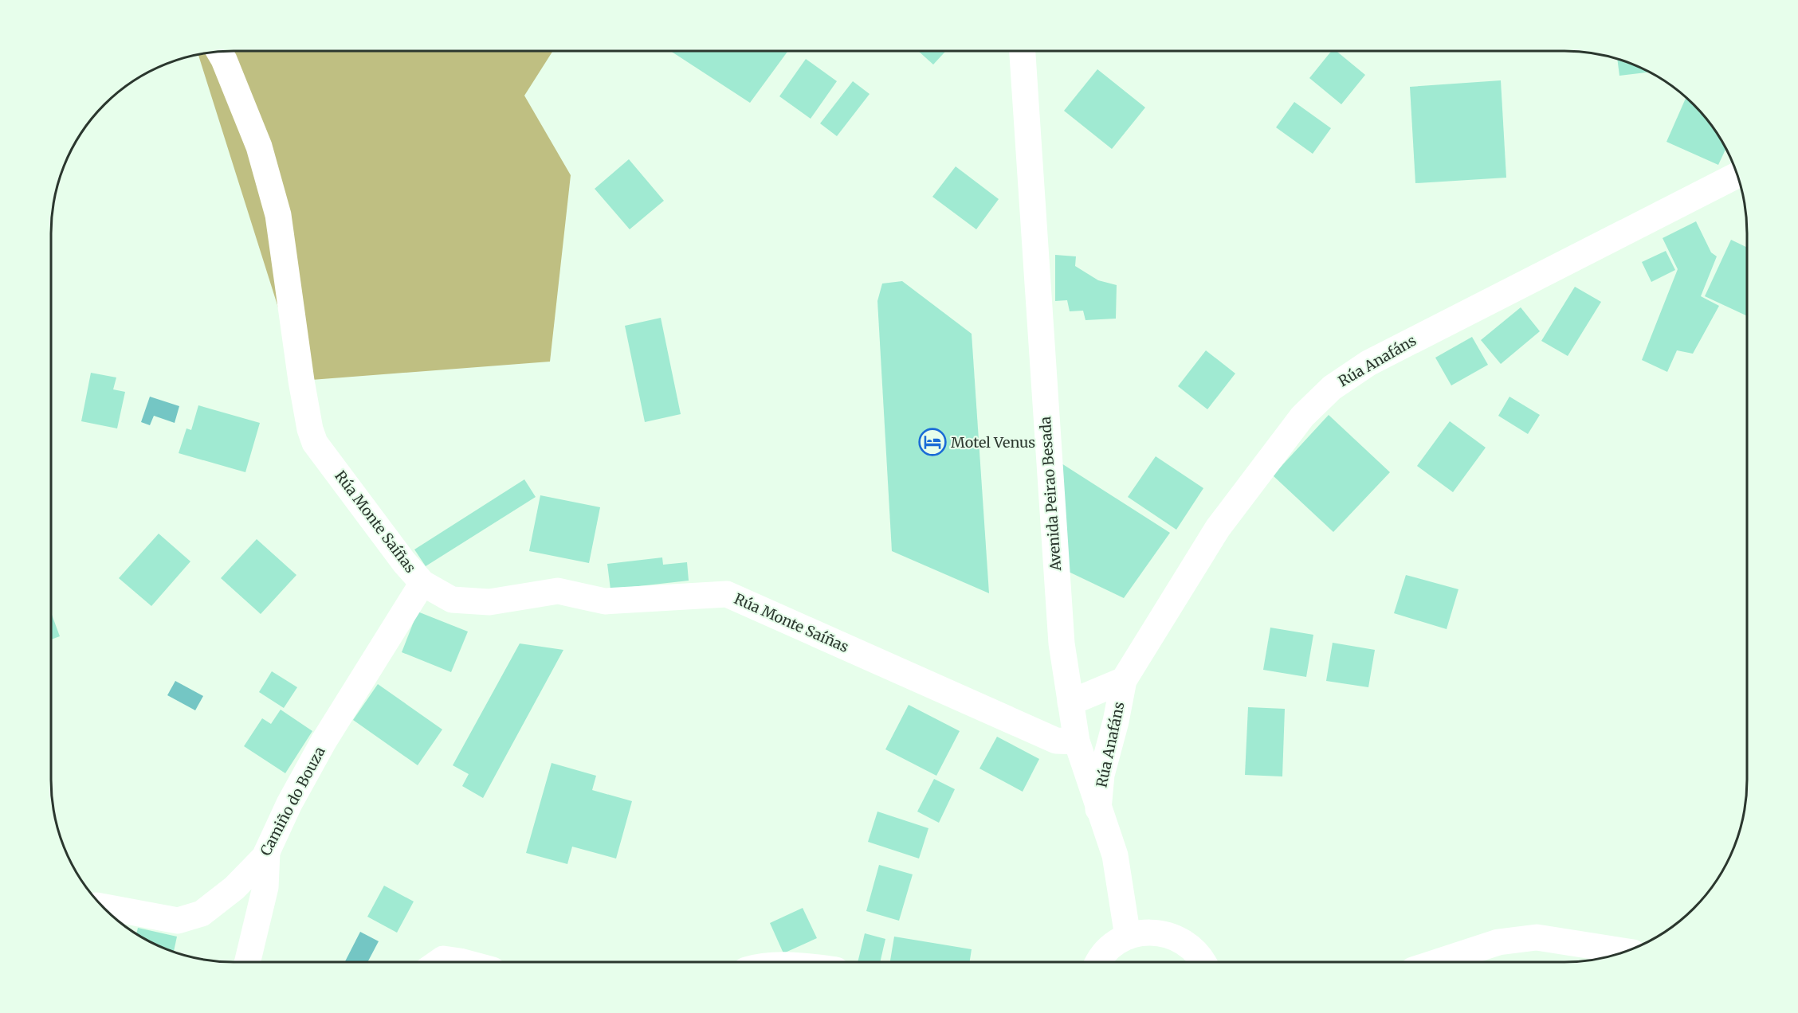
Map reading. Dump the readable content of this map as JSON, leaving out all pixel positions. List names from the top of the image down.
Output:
{
  "streets": {
    "street": [
      "Rúa Anafáns",
      "Avenida Peirao Besada",
      "Rúa Monte Saíñas",
      "Camiño do Bouza"
    ]
  },
  "crossings": [
    ["Rúa Anafáns", "Avenida Peirao Besada"],
    ["Avenida Peirao Besada", "Rúa Monte Saíñas"],
    ["Rúa Monte Saíñas", "Camiño do Bouza"]
  ],
  "places": {
    "hotel": ["Motel Venus"]
  }
}
